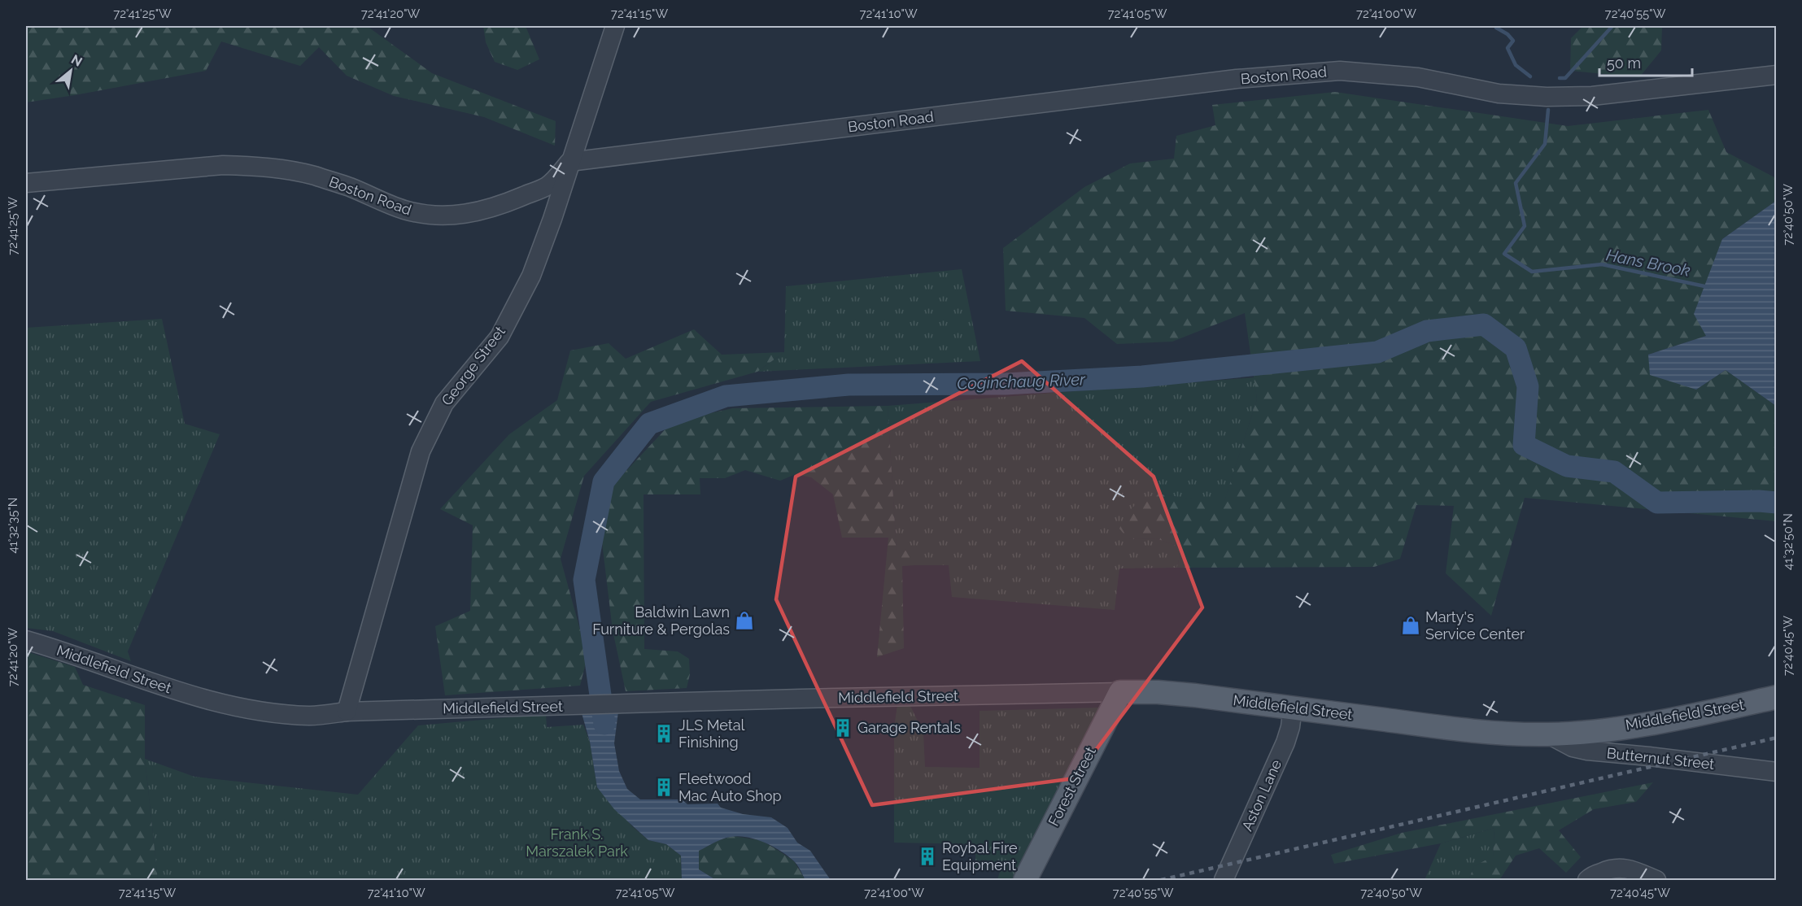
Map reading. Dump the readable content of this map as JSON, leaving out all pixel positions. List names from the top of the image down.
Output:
{
  "streets": {
    "main road": ["Middlefield Street", "Forest Street"],
    "street": [
      "Boston Road",
      "George Street",
      "Butternut Street",
      "Aston Lane"
    ]
  },
  "crossings": [
    ["Boston Road", "George Street"],
    ["George Street", "Middlefield Street"],
    ["Middlefield Street", "Butternut Street"],
    ["Middlefield Street", "Forest Street"],
    ["Middlefield Street", "Aston Lane"]
  ],
  "water": ["Hans Brook", "Coginchaug River"],
  "parks": ["Frank S. Marszalek Park"],
  "places": {
    "shop": ["Baldwin Lawn Furniture & Pergolas", "Marty's Service Center"],
    "building": [
      "Garage Rentals",
      "JLS Metal Finishing",
      "Fleetwood Mac Auto Shop",
      "Roybal Fire Equipment"
    ]
  },
  "scale_bar": "50 m",
  "north": "top right",
  "coordinates": [
    "72°41'25\"W",
    "72°41'20\"W",
    "72°41'15\"W",
    "72°41'10\"W",
    "72°41'05\"W",
    "72°41'00\"W",
    "72°40'55\"W",
    "72°40'50\"W",
    "41°32'35\"N",
    "41°32'50\"N",
    "72°40'45\"W"
  ]
}
